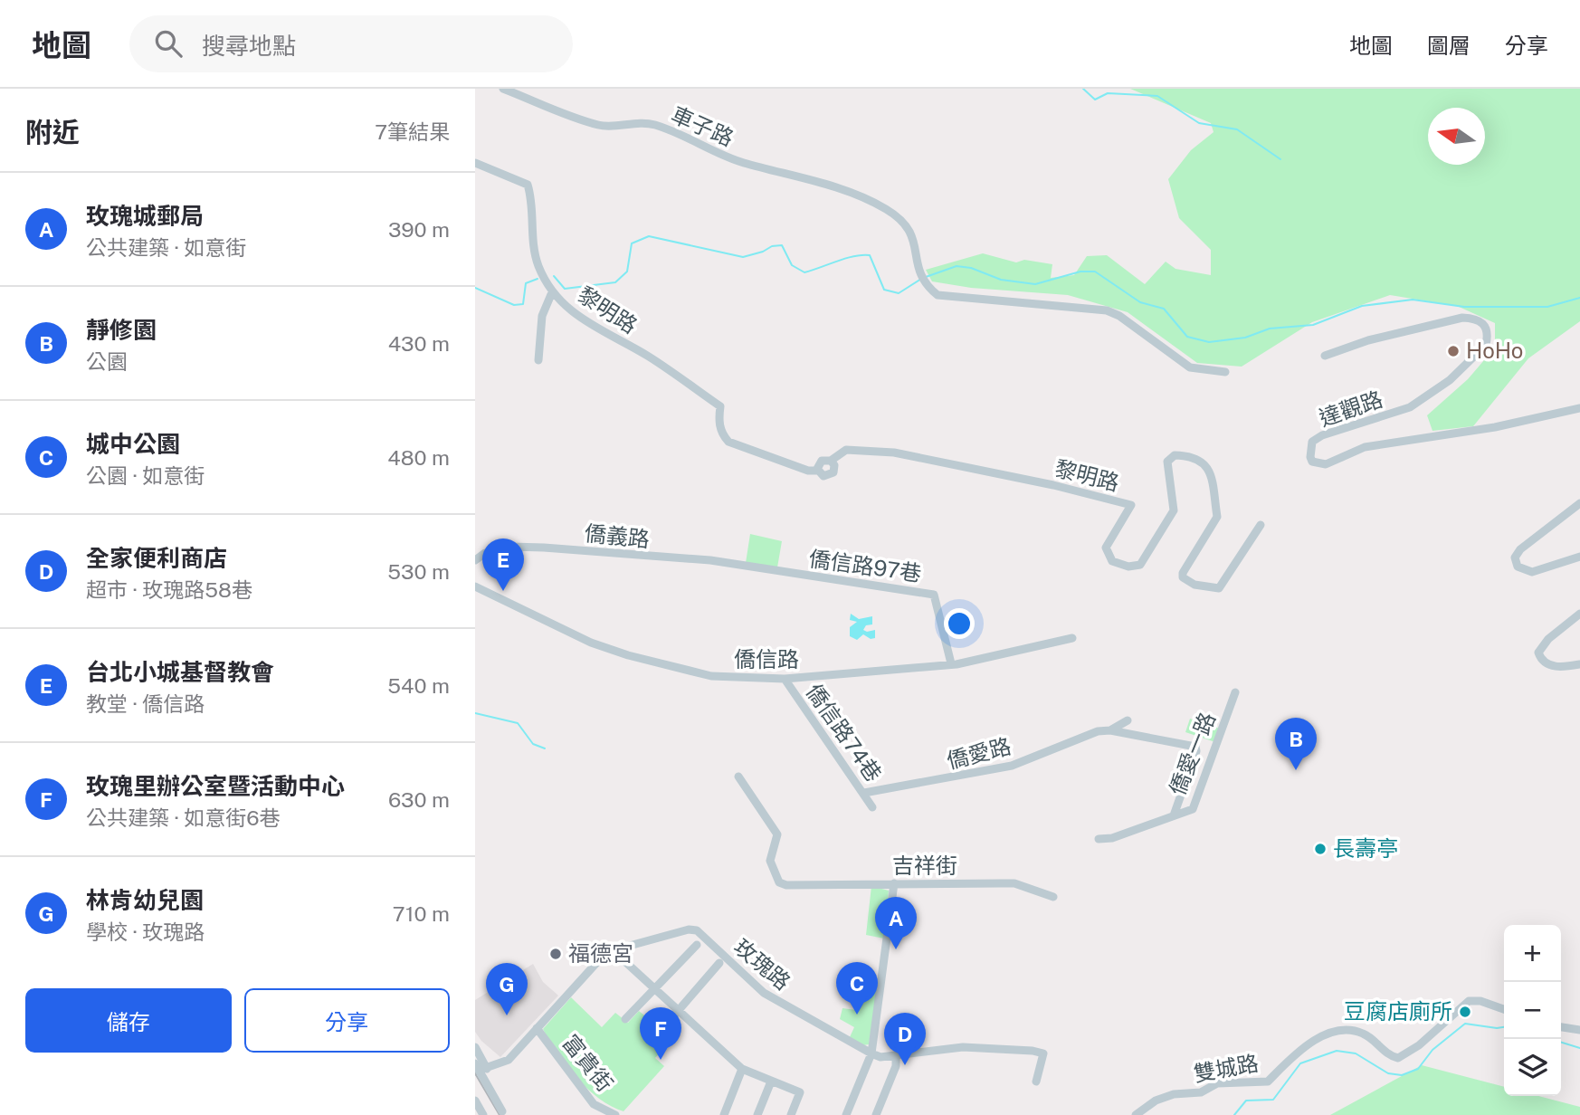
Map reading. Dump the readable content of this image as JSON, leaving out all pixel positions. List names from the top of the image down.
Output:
{
  "streets": {
    "street": [
      "車子路",
      "黎明路",
      "達觀路",
      "僑義路",
      "僑信路97巷",
      "僑信路",
      "僑信路74巷",
      "僑愛路",
      "僑愛一路",
      "吉祥街",
      "玫瑰路",
      "富貴街",
      "雙城路"
    ]
  },
  "crossings": [
    ["僑義路", "僑信路97巷"],
    ["僑信路97巷", "僑信路"],
    ["僑信路", "僑信路74巷"],
    ["僑信路74巷", "僑愛路"],
    ["玫瑰路", "富貴街"]
  ],
  "places": [
    "HoHo",
    "長壽亭",
    "福德宮",
    "豆腐店廁所"
  ],
  "north": "left",
  "page": {
    "header": "地圖",
    "search": "搜尋地點",
    "nav": ["地圖", "圖層", "分享"],
    "heading": ["附近", "7筆結果"],
    "list": [
      {
        "mark": "A",
        "name": "玫瑰城郵局",
        "note": "公共建築 · 如意街",
        "value": "390 m"
      },
      {
        "mark": "B",
        "name": "靜修園",
        "note": "公園",
        "value": "430 m"
      },
      {
        "mark": "C",
        "name": "城中公園",
        "note": "公園 · 如意街",
        "value": "480 m"
      },
      {
        "mark": "D",
        "name": "全家便利商店",
        "note": "超市 · 玫瑰路58巷",
        "value": "530 m"
      },
      {
        "mark": "E",
        "name": "台北小城基督教會",
        "note": "教堂 · 僑信路",
        "value": "540 m"
      },
      {
        "mark": "F",
        "name": "玫瑰里辦公室暨活動中心",
        "note": "公共建築 · 如意街6巷",
        "value": "630 m"
      },
      {
        "mark": "G",
        "name": "林肯幼兒園",
        "note": "學校 · 玫瑰路",
        "value": "710 m"
      }
    ],
    "pins": [
      "E",
      "B",
      "A",
      "C",
      "G",
      "F",
      "D"
    ],
    "map_buttons": ["+", "−"],
    "buttons": ["儲存", "分享"]
  }
}
